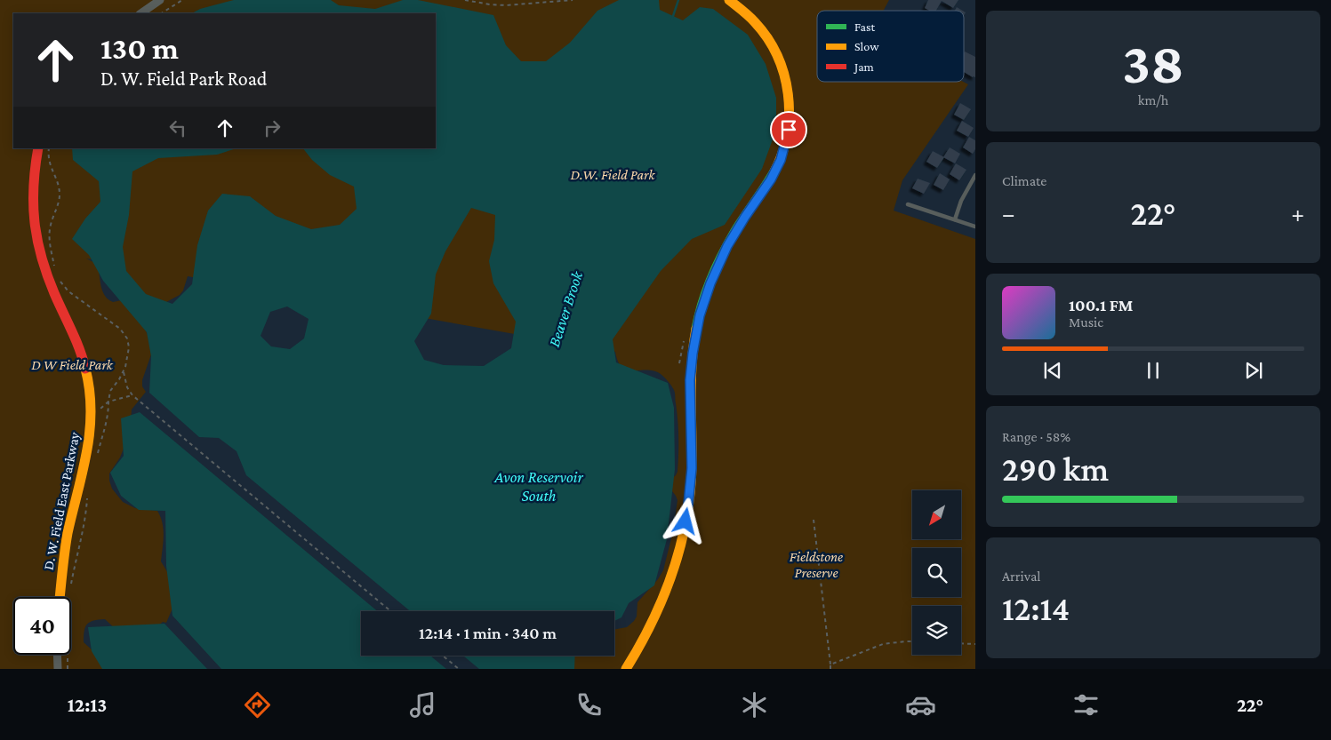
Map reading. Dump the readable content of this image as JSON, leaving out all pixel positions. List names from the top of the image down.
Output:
{
  "streets": {
    "street": ["D. W. Field East Parkway"]
  },
  "water": ["Beaver Brook", "Avon Reservoir South"],
  "parks": ["D.W. Field Park", "D W Field Park", "Fieldstone Preserve"],
  "legend": ["Fast", "Slow", "Jam"],
  "north": "bottom left",
  "page": {
    "tile": [
      ["38", "km/h"],
      "Climate",
      ["Range · 58%", "290 km"],
      ["Arrival", "12:14"]
    ],
    "turn": ["130 m", "D. W. Field Park Road"],
    "heat": ["−", "22°", "+"],
    "song": ["100.1 FM", "Music"],
    "limit": "40",
    "trip": "12:14 · 1 min · 340 m",
    "tabs": ["12:13", "22°"]
  }
}
